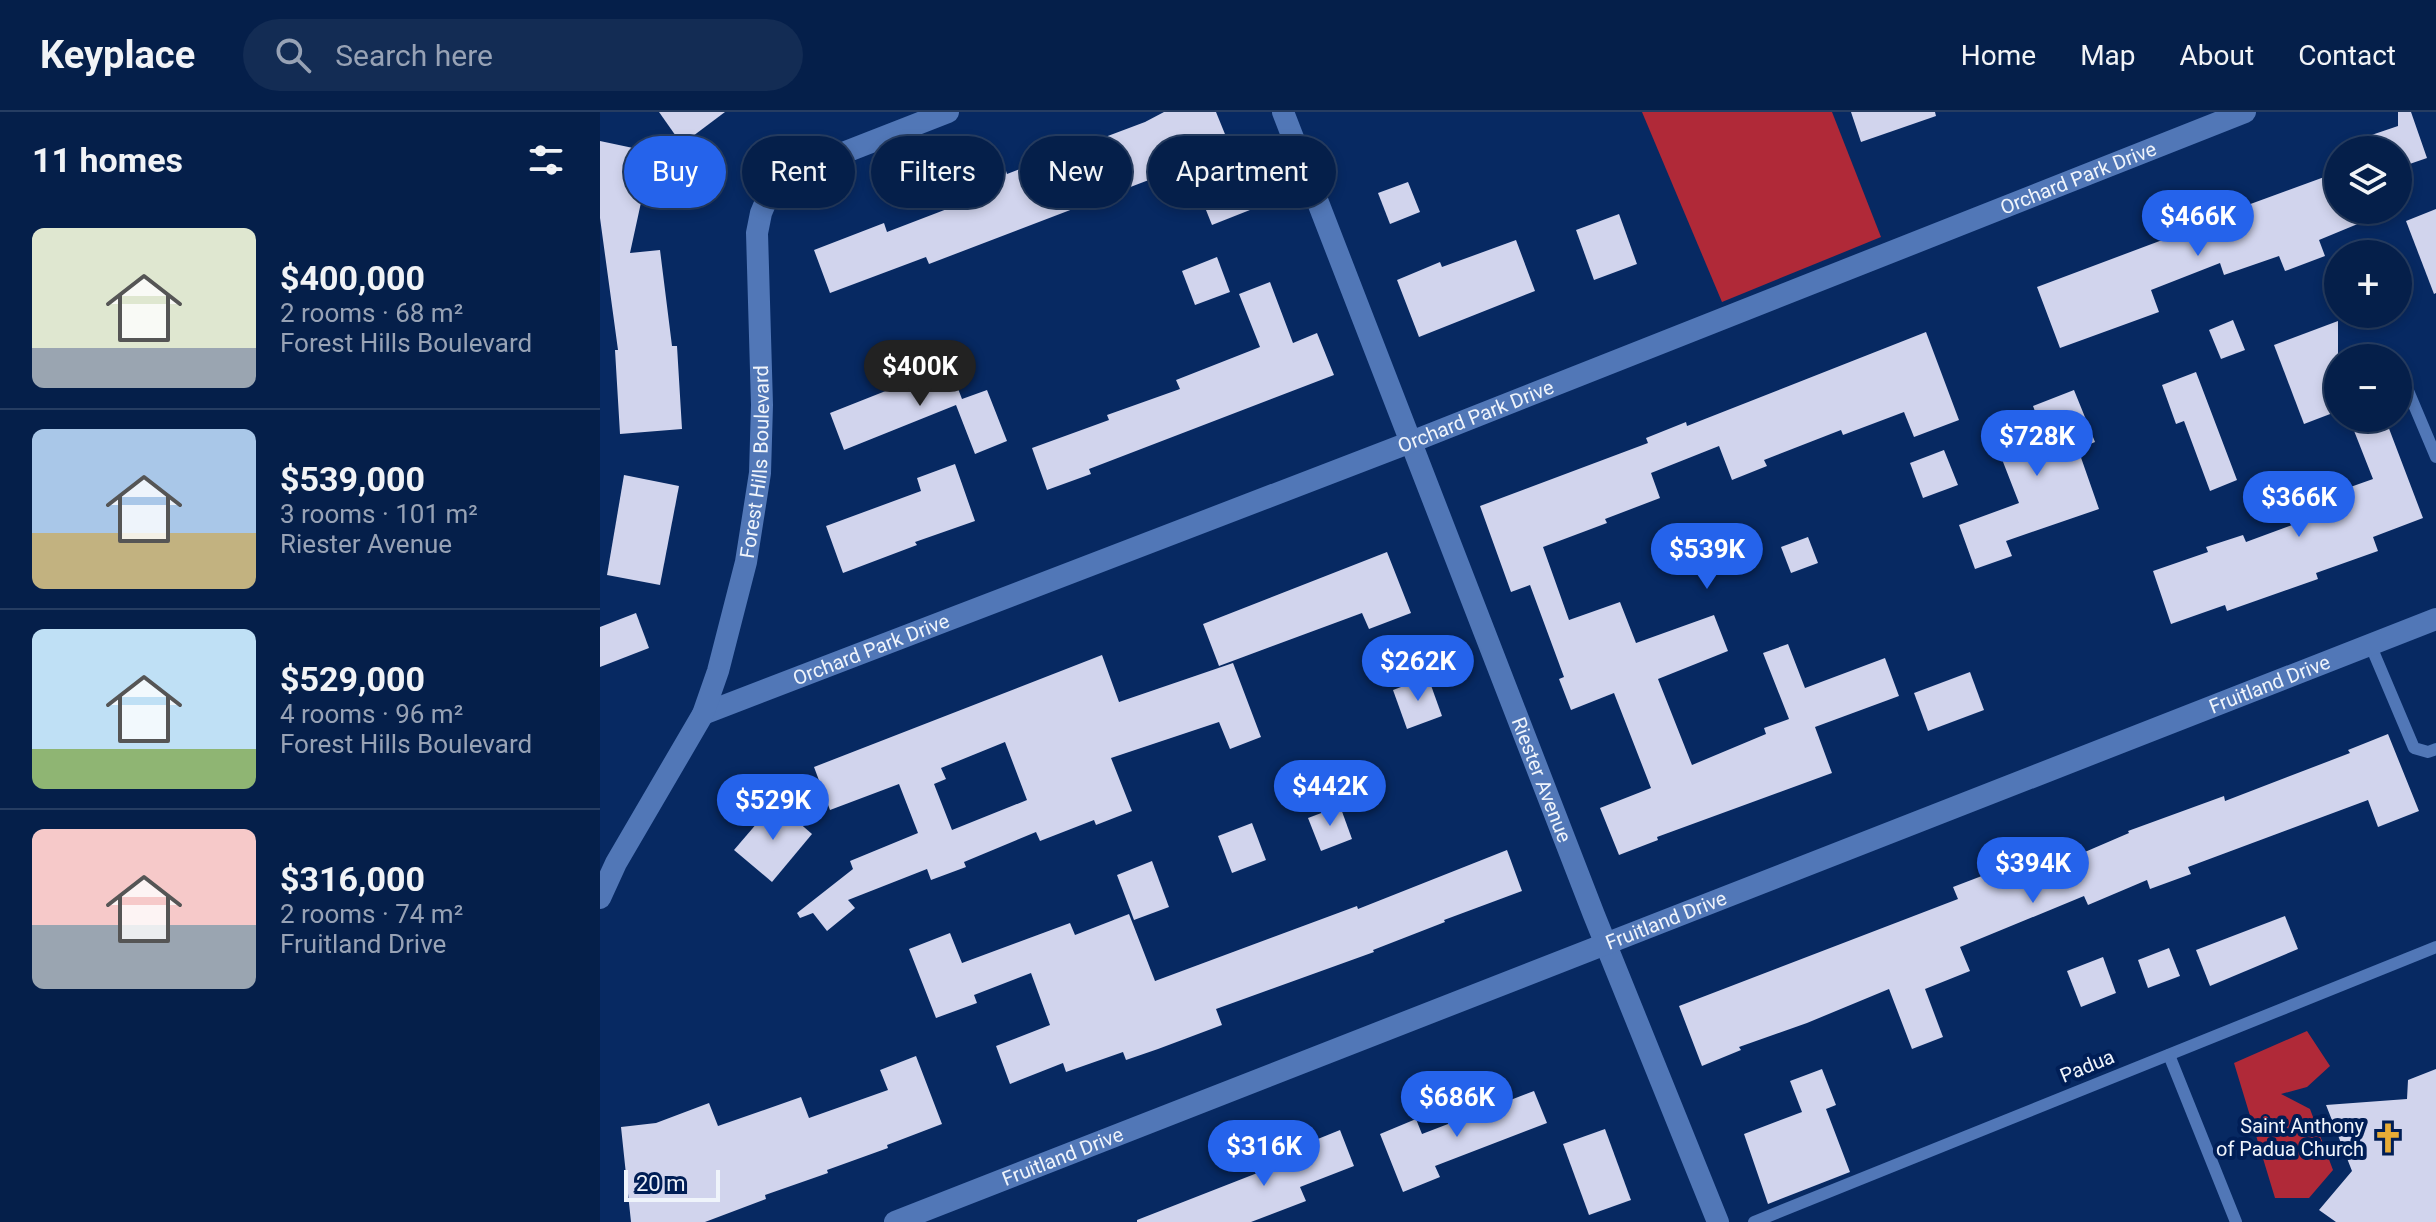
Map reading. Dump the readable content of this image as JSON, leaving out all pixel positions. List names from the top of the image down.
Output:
{
  "streets": {
    "street": [
      "Orchard Park Drive",
      "Forest Hills Boulevard",
      "Fruitland Drive",
      "Riester Avenue"
    ],
    "lane": ["Padua"]
  },
  "crossings": [
    ["Orchard Park Drive", "Forest Hills Boulevard"],
    ["Orchard Park Drive", "Riester Avenue"],
    ["Fruitland Drive", "Riester Avenue"]
  ],
  "places": {
    "church": ["Saint Anthony of Padua Church"]
  },
  "scale_bar": "20 m",
  "page": {
    "header": "Keyplace",
    "search": "Search here",
    "nav": [
      "Home",
      "Map",
      "About",
      "Contact"
    ],
    "heading": "11 homes",
    "map_buttons": ["+", "−"],
    "chip": [
      "Buy",
      "Rent",
      "Filters",
      "New",
      "Apartment"
    ],
    "price": [
      "$466K",
      "$400K",
      "$728K",
      "$366K",
      "$539K",
      "$262K",
      "$442K",
      "$529K",
      "$394K",
      "$686K",
      "$316K"
    ],
    "list": [
      {
        "name": "$400,000",
        "note": "2 rooms · 68 m² · Forest Hills Boulevard"
      },
      {
        "name": "$539,000",
        "note": "3 rooms · 101 m² · Riester Avenue"
      },
      {
        "name": "$529,000",
        "note": "4 rooms · 96 m² · Forest Hills Boulevard"
      },
      {
        "name": "$316,000",
        "note": "2 rooms · 74 m² · Fruitland Drive"
      }
    ],
    "scale": "20 m"
  }
}
